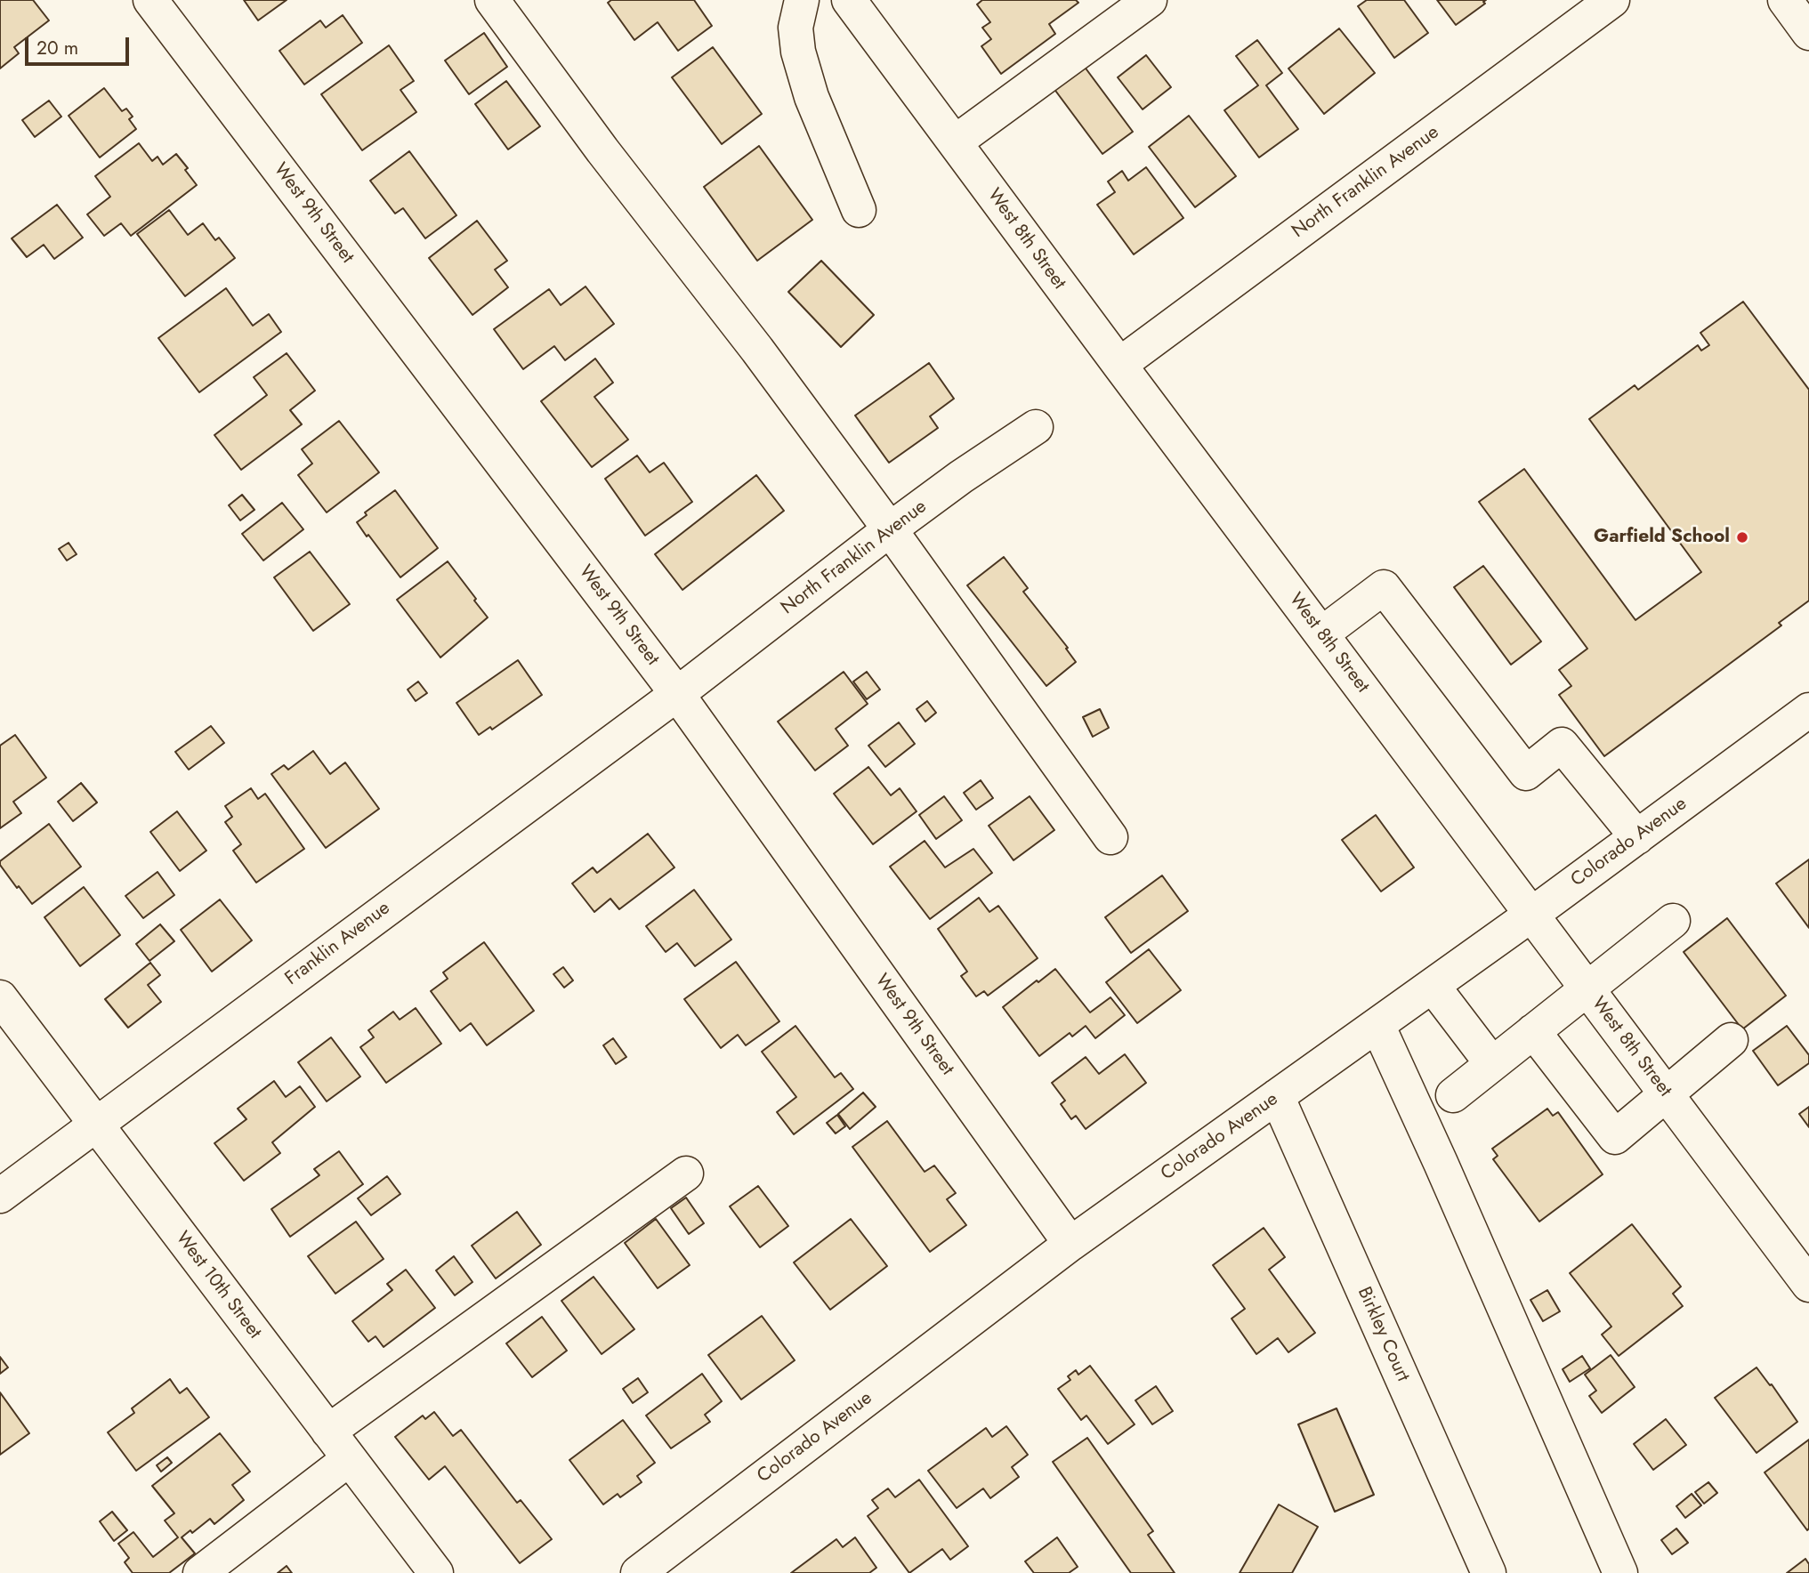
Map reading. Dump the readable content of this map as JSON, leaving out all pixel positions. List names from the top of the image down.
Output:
{
  "streets": {
    "street": [
      "North Franklin Avenue",
      "West 9th Street",
      "West 8th Street",
      "Colorado Avenue",
      "Franklin Avenue",
      "West 10th Street",
      "Birkley Court"
    ]
  },
  "crossings": [
    ["North Franklin Avenue", "West 9th Street"],
    ["North Franklin Avenue", "West 8th Street"],
    ["North Franklin Avenue", "Franklin Avenue"],
    ["West 9th Street", "Colorado Avenue"],
    ["West 9th Street", "Franklin Avenue"],
    ["West 8th Street", "Colorado Avenue"],
    ["Colorado Avenue", "Birkley Court"],
    ["Franklin Avenue", "West 10th Street"]
  ],
  "places": ["Garfield School"],
  "scale_bar": "20 m"
}
